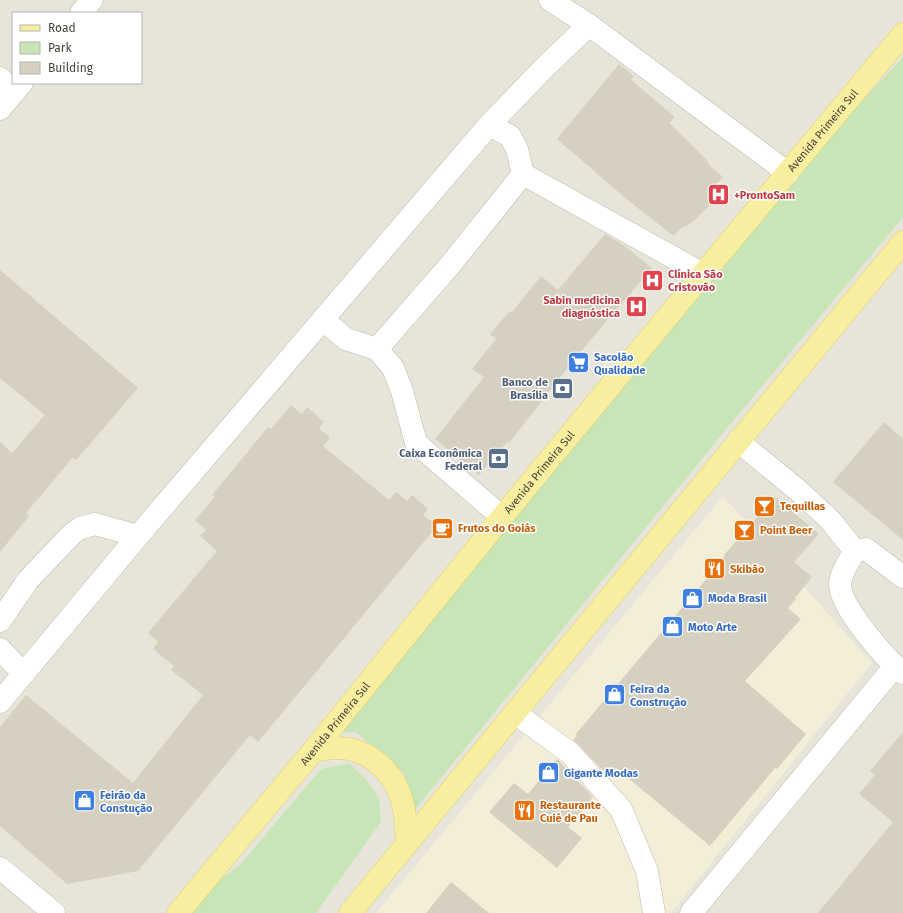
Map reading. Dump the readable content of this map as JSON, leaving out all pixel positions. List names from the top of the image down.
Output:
{
  "streets": {
    "main road": ["Avenida Primeira Sul"]
  },
  "places": {
    "hospital": ["+ProntoSam", "Clínica São Cristovão", "Sabin medicina diagnóstica"],
    "supermarket": ["Sacolão Qualidade"],
    "bank": ["Banco de Brasília", "Caixa Econômica Federal"],
    "bar": ["Tequillas", "Point Beer"],
    "cafe": ["Frutos do Goiás"],
    "restaurant": ["Skibão", "Restaurante Cuié de Pau"],
    "shop": [
      "Moda Brasil",
      "Moto Arte",
      "Feira da Construção",
      "Gigante Modas",
      "Feirão da Constução"
    ]
  },
  "legend": ["Road", "Park", "Building"]
}
